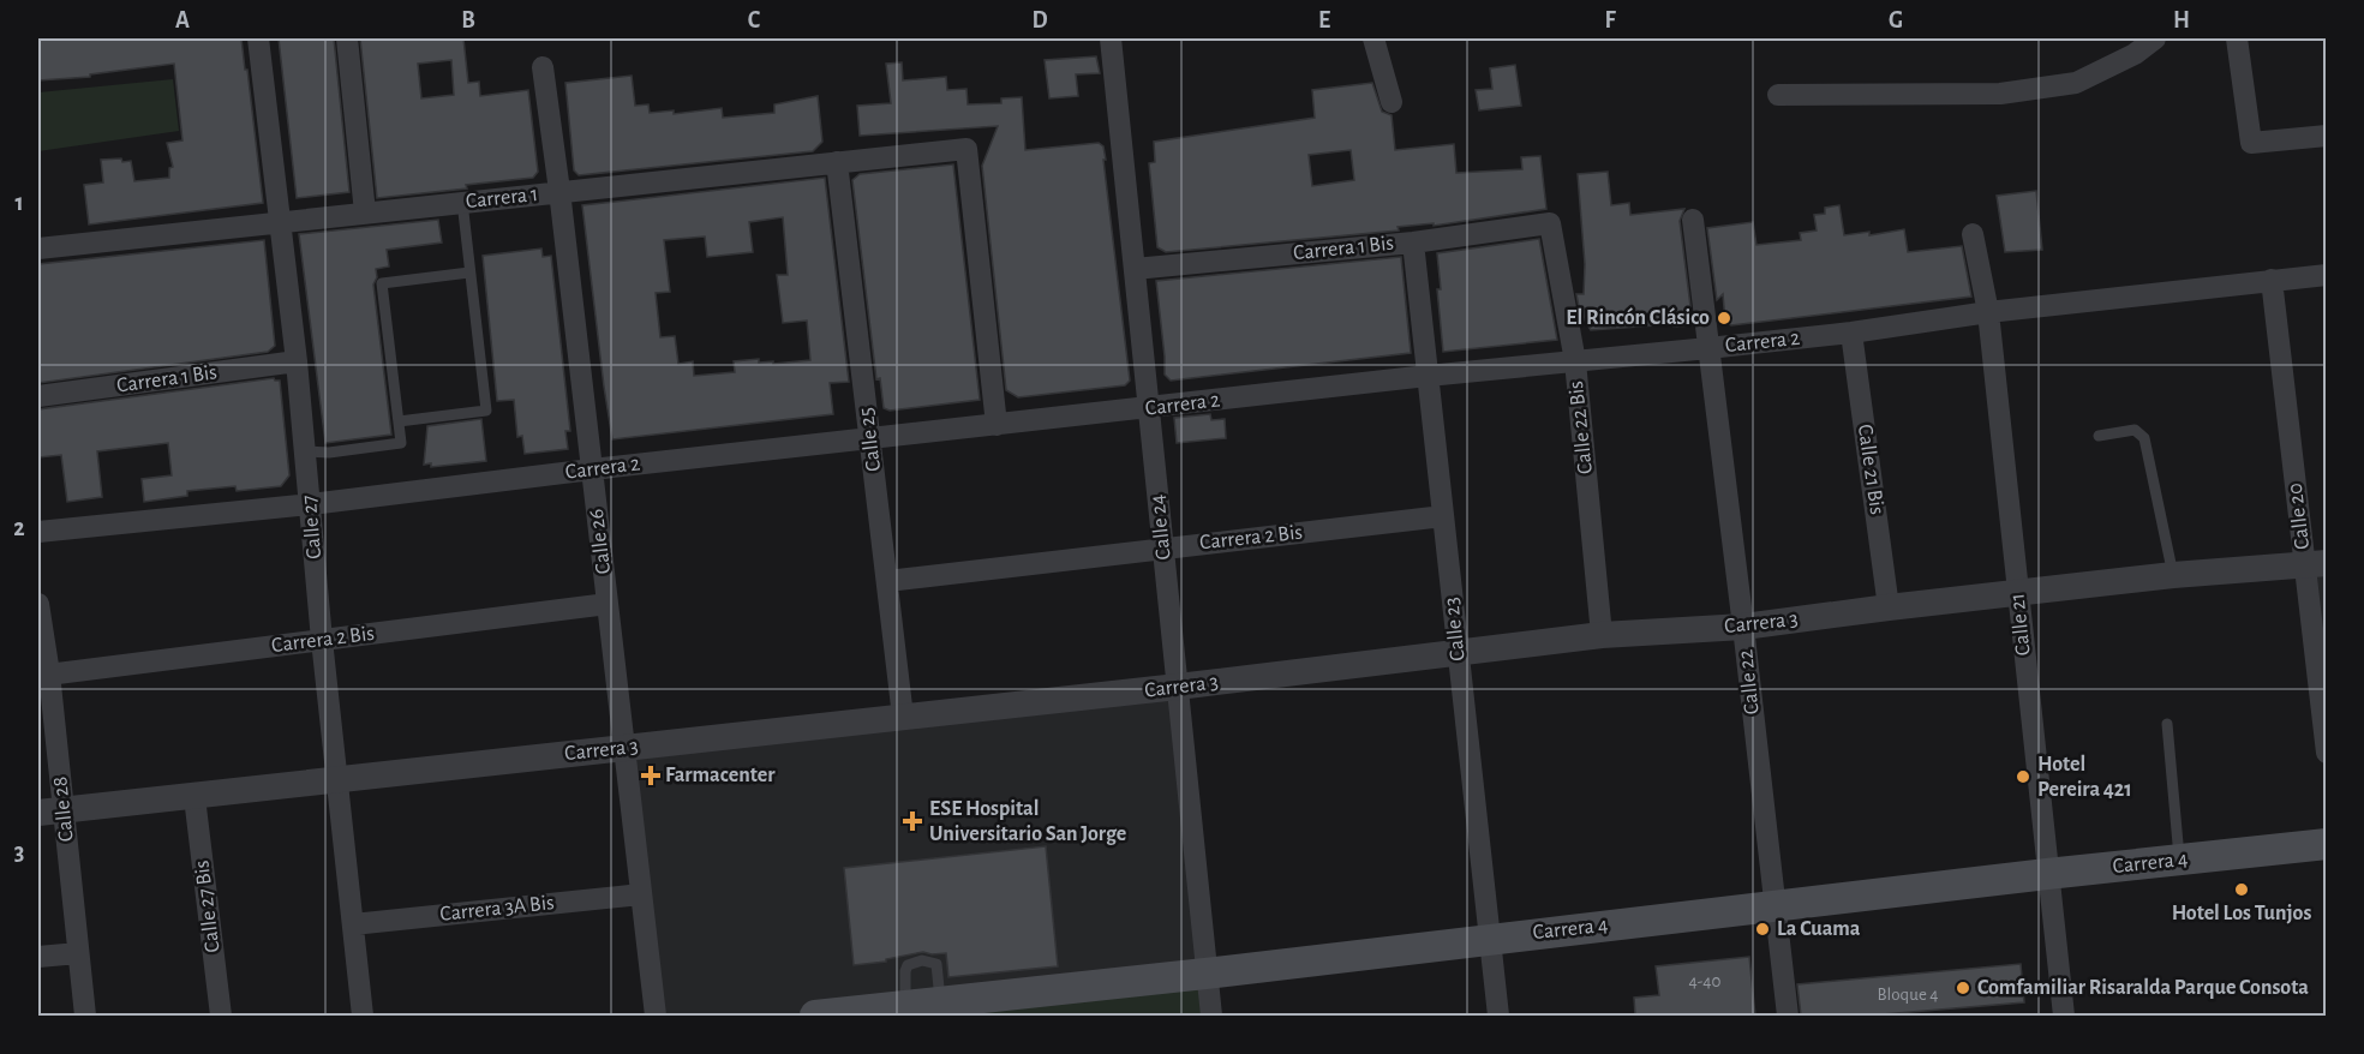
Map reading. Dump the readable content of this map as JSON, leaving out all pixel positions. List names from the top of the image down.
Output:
{
  "streets": {
    "main road": ["Carrera 4"],
    "street": [
      "Carrera 1",
      "Carrera 1 Bis",
      "Carrera 2",
      "Calle 22 Bis",
      "Calle 25",
      "Calle 21 Bis",
      "Calle 20",
      "Calle 27",
      "Calle 24",
      "Carrera 2 Bis",
      "Calle 26",
      "Carrera 3",
      "Calle 21",
      "Calle 23",
      "Calle 22",
      "Calle 28",
      "Calle 27 Bis",
      "Carrera 3A Bis"
    ]
  },
  "crossings": [
    ["Carrera 1", "Carrera 2"],
    ["Carrera 1", "Calle 25"],
    ["Carrera 1", "Calle 27"],
    ["Carrera 1", "Calle 26"],
    ["Carrera 1 Bis", "Calle 22 Bis"],
    ["Carrera 1 Bis", "Calle 27"],
    ["Carrera 1 Bis", "Calle 24"],
    ["Carrera 1 Bis", "Calle 23"],
    ["Carrera 2", "Calle 22 Bis"],
    ["Carrera 2", "Calle 25"],
    ["Carrera 2", "Calle 21 Bis"],
    ["Carrera 2", "Calle 20"],
    ["Carrera 2", "Calle 27"],
    ["Carrera 2", "Calle 24"],
    ["Carrera 2", "Calle 26"],
    ["Carrera 2", "Calle 21"],
    ["Carrera 2", "Calle 23"],
    ["Carrera 2", "Calle 22"],
    ["Calle 22 Bis", "Carrera 3"],
    ["Calle 25", "Carrera 2 Bis"],
    ["Calle 25", "Carrera 3"],
    ["Calle 21 Bis", "Carrera 3"],
    ["Calle 20", "Carrera 3"],
    ["Calle 27", "Carrera 2 Bis"],
    ["Calle 27", "Carrera 3"],
    ["Calle 27", "Carrera 3A Bis"],
    ["Calle 24", "Carrera 2 Bis"],
    ["Calle 24", "Carrera 3"],
    ["Calle 24", "Carrera 4"],
    ["Carrera 2 Bis", "Calle 26"],
    ["Carrera 2 Bis", "Calle 23"],
    ["Carrera 2 Bis", "Calle 28"],
    ["Calle 26", "Carrera 3"],
    ["Calle 26", "Carrera 3A Bis"],
    ["Carrera 3", "Calle 21"],
    ["Carrera 3", "Calle 23"],
    ["Carrera 3", "Calle 22"],
    ["Carrera 3", "Calle 28"],
    ["Carrera 3", "Calle 27 Bis"],
    ["Calle 21", "Carrera 4"],
    ["Calle 23", "Carrera 4"],
    ["Calle 22", "Carrera 4"]
  ],
  "places": {
    "other": [
      "El Rincón Clásico",
      "Hotel Pereira 421",
      "Hotel Los Tunjos",
      "La Cuama",
      "Comfamiliar Risaralda Parque Consota"
    ],
    "health": ["Farmacenter", "ESE Hospital Universitario San Jorge"]
  },
  "house_numbers": ["4-40", "Bloque 4"],
  "grid": {
    "columns": [
      "A",
      "B",
      "C",
      "D",
      "E",
      "F",
      "G",
      "H"
    ],
    "rows": ["1", "2", "3"]
  }
}
